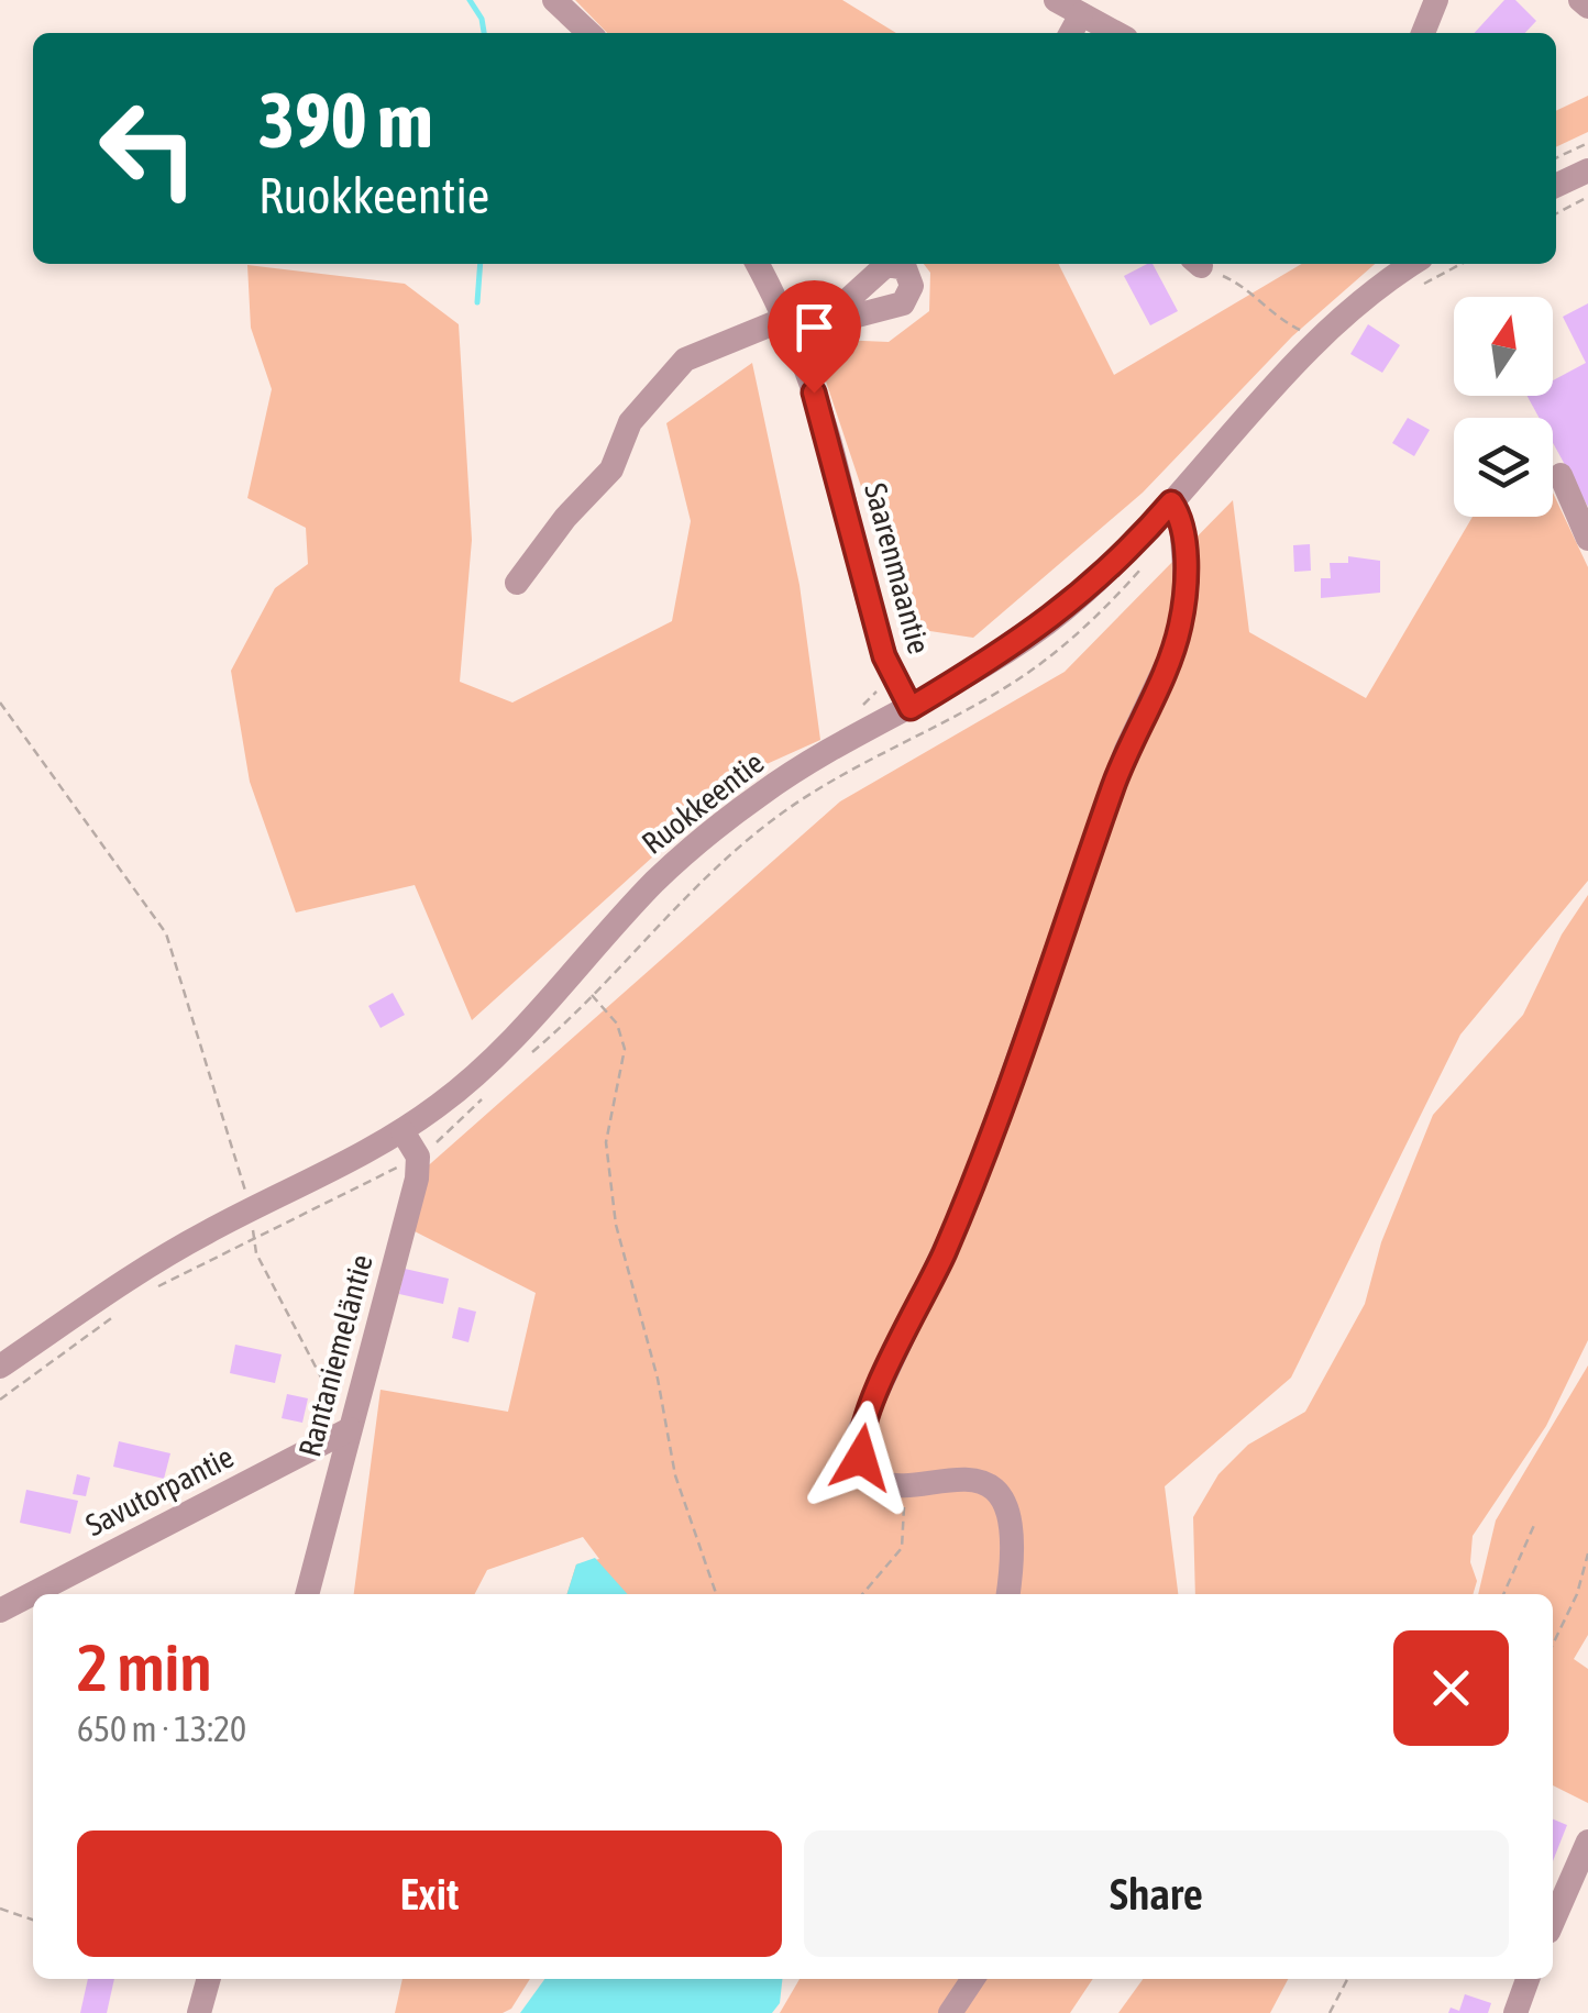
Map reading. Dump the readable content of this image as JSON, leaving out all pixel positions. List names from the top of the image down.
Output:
{
  "streets": {
    "street": [
      "Saarenmaantie",
      "Ruokkeentie",
      "Rantaniemeläntie",
      "Savutorpantie"
    ]
  },
  "crossings": [
    ["Saarenmaantie", "Ruokkeentie"],
    ["Rantaniemeläntie", "Savutorpantie"]
  ],
  "north": "top",
  "page": {
    "turn": ["390 m", "Ruokkeentie"],
    "heading": ["2 min", "650 m · 13:20"],
    "buttons": ["Exit", "Share"]
  }
}
